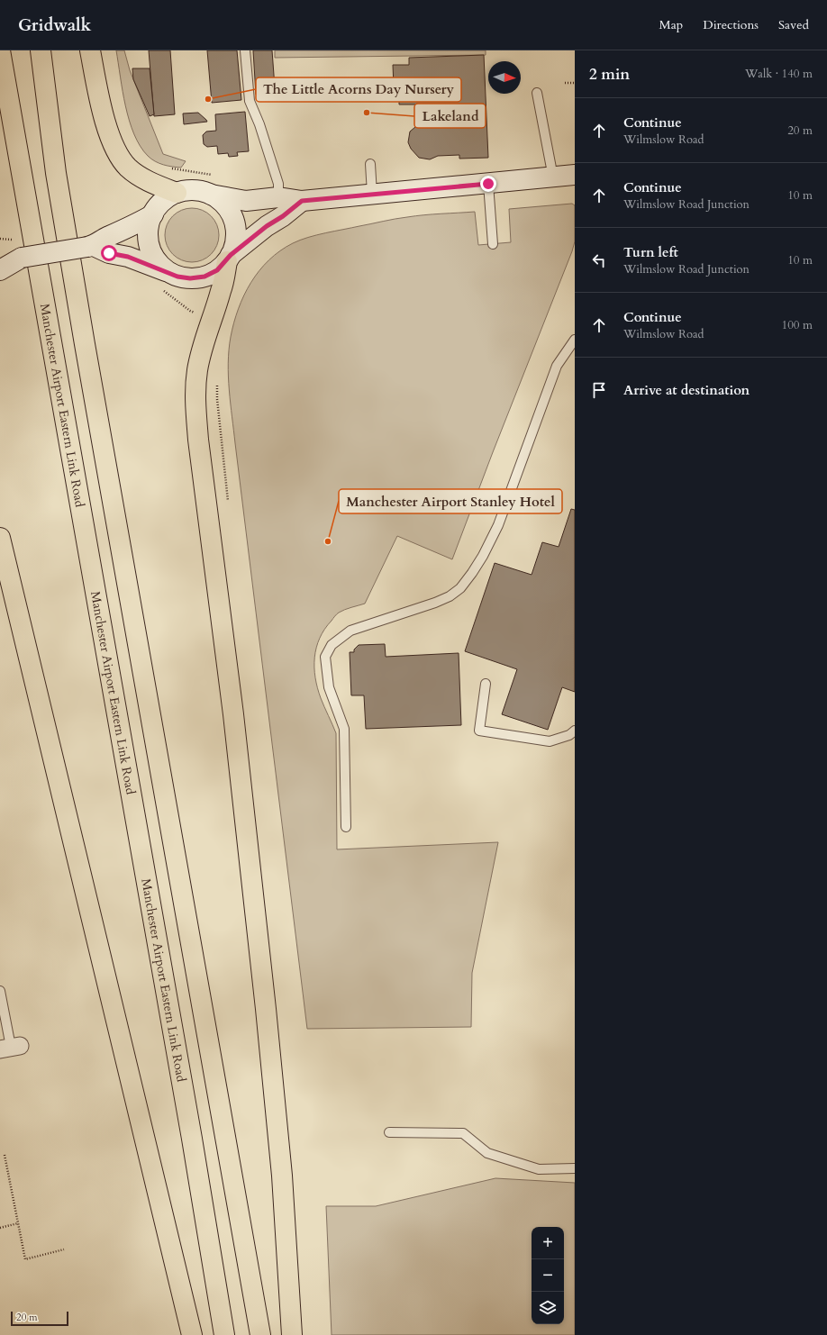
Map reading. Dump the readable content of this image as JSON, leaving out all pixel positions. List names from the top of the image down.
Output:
{
  "streets": {
    "highway": ["Manchester Airport Eastern Link Road"]
  },
  "places": ["The Little Acorns Day Nursery", "Lakeland", "Manchester Airport Stanley Hotel"],
  "scale_bar": "20 m",
  "north": "right",
  "page": {
    "header": "Gridwalk",
    "nav": ["Map", "Directions", "Saved"],
    "heading": ["2 min", "Walk · 140 m"],
    "list": [
      ["Continue", "Wilmslow Road", "20 m"],
      ["Continue", "Wilmslow Road Junction", "10 m"],
      ["Turn left", "Wilmslow Road Junction", "10 m"],
      ["Continue", "Wilmslow Road", "100 m"],
      "Arrive at destination"
    ],
    "map_buttons": ["+", "−"],
    "scale": "20 m"
  }
}
